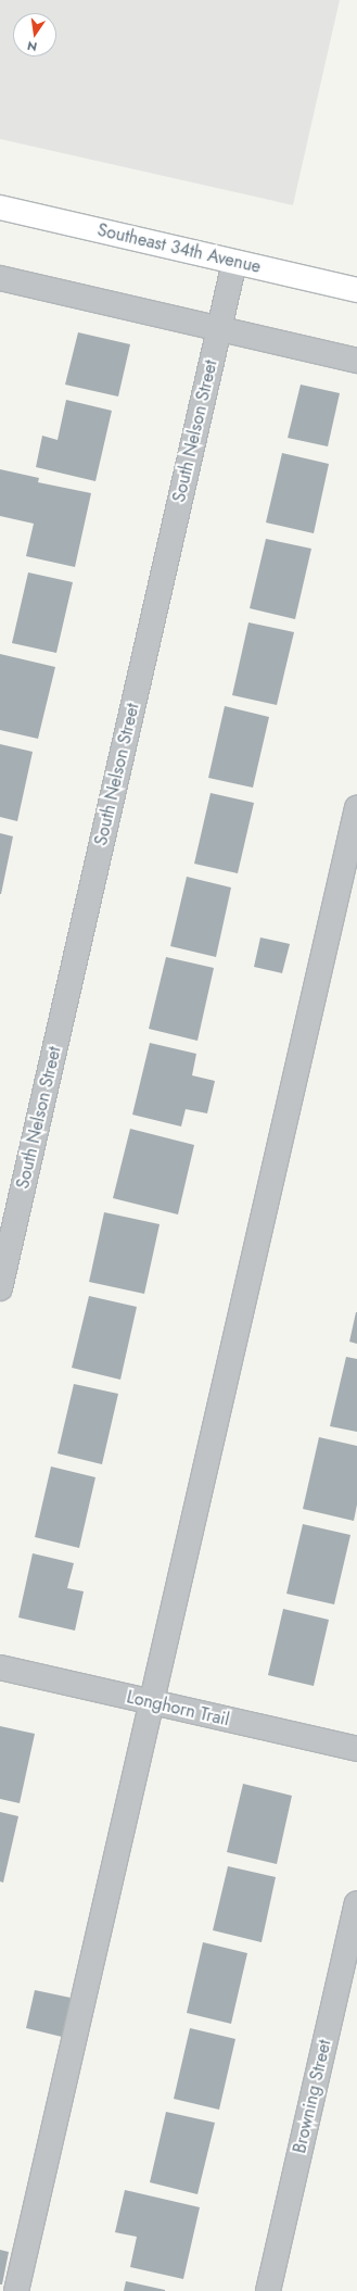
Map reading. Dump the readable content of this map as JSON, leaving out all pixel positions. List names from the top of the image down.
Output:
{
  "streets": {
    "main road": ["Southeast 34th Avenue"],
    "street": ["South Nelson Street", "Longhorn Trail", "Browning Street"]
  },
  "crossings": [
    ["Southeast 34th Avenue", "South Nelson Street"]
  ],
  "north": "bottom"
}
